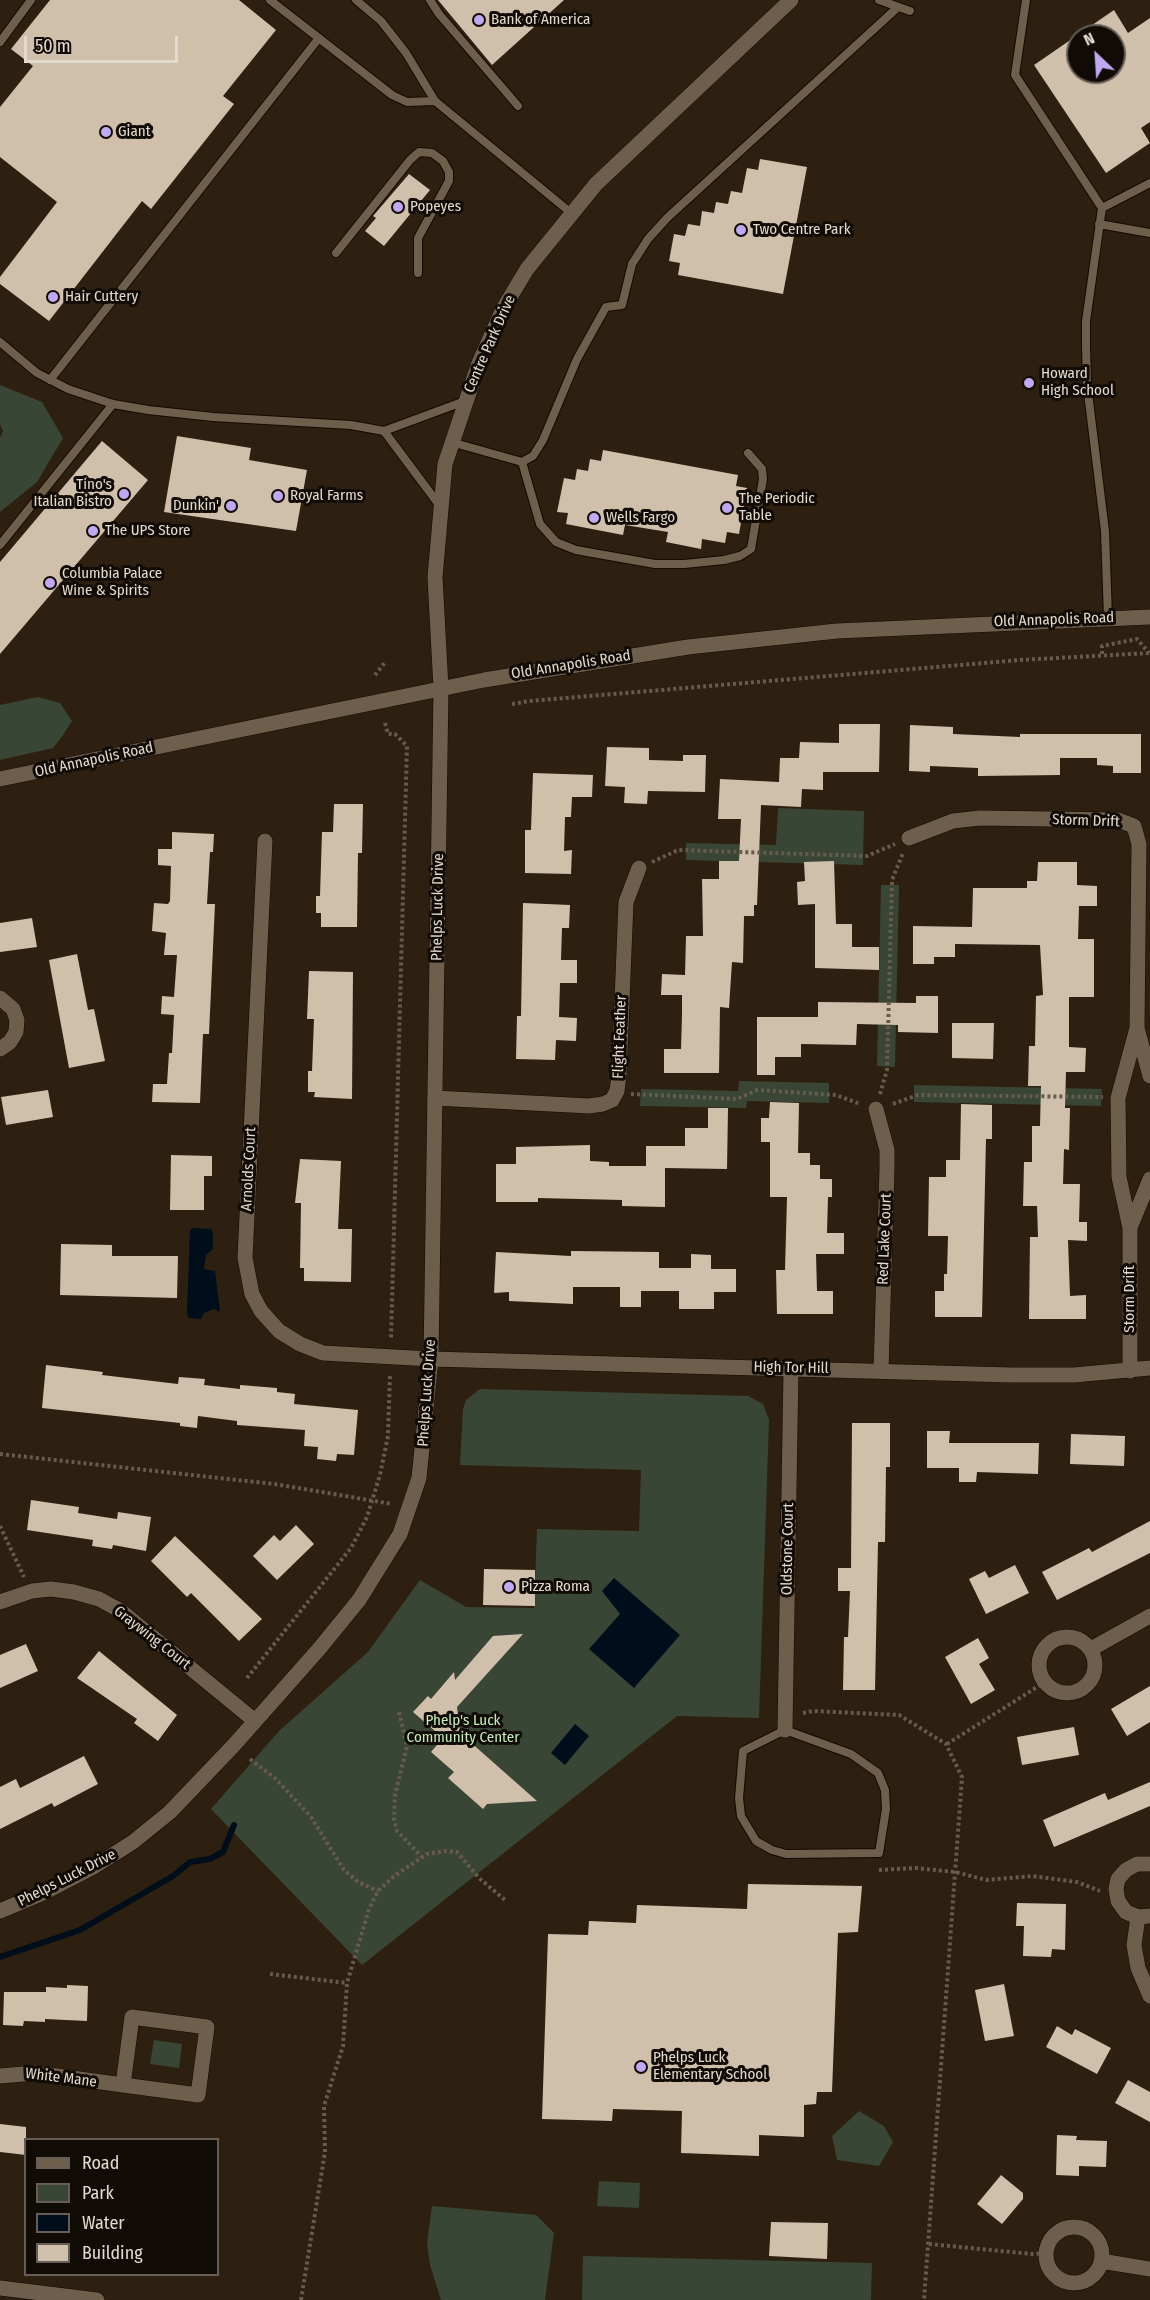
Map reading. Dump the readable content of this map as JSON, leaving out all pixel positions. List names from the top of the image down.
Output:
{
  "streets": {
    "street": [
      "Centre Park Drive",
      "Old Annapolis Road",
      "Storm Drift",
      "Phelps Luck Drive",
      "Flight Feather",
      "Arnolds Court",
      "Red Lake Court",
      "High Tor Hill",
      "Oldstone Court",
      "Graywing Court",
      "White Mane"
    ]
  },
  "crossings": [
    ["Centre Park Drive", "Old Annapolis Road"],
    ["Centre Park Drive", "Phelps Luck Drive"],
    ["Old Annapolis Road", "Phelps Luck Drive"],
    ["Storm Drift", "High Tor Hill"],
    ["Phelps Luck Drive", "Flight Feather"],
    ["Phelps Luck Drive", "Arnolds Court"],
    ["Phelps Luck Drive", "High Tor Hill"],
    ["Phelps Luck Drive", "Graywing Court"],
    ["Arnolds Court", "High Tor Hill"],
    ["Red Lake Court", "High Tor Hill"],
    ["High Tor Hill", "Oldstone Court"]
  ],
  "parks": ["Phelp's Luck Community Center"],
  "places": [
    "Bank of America",
    "Giant",
    "Popeyes",
    "Two Centre Park",
    "Hair Cuttery",
    "Howard High School",
    "Tino's Italian Bistro",
    "Royal Farms",
    "Dunkin'",
    "The Periodic Table",
    "Wells Fargo",
    "The UPS Store",
    "Columbia Palace Wine & Spirits",
    "Pizza Roma",
    "Phelps Luck Elementary School"
  ],
  "legend": [
    "Road",
    "Park",
    "Water",
    "Building"
  ],
  "scale_bar": "50 m",
  "north": "top left"
}
